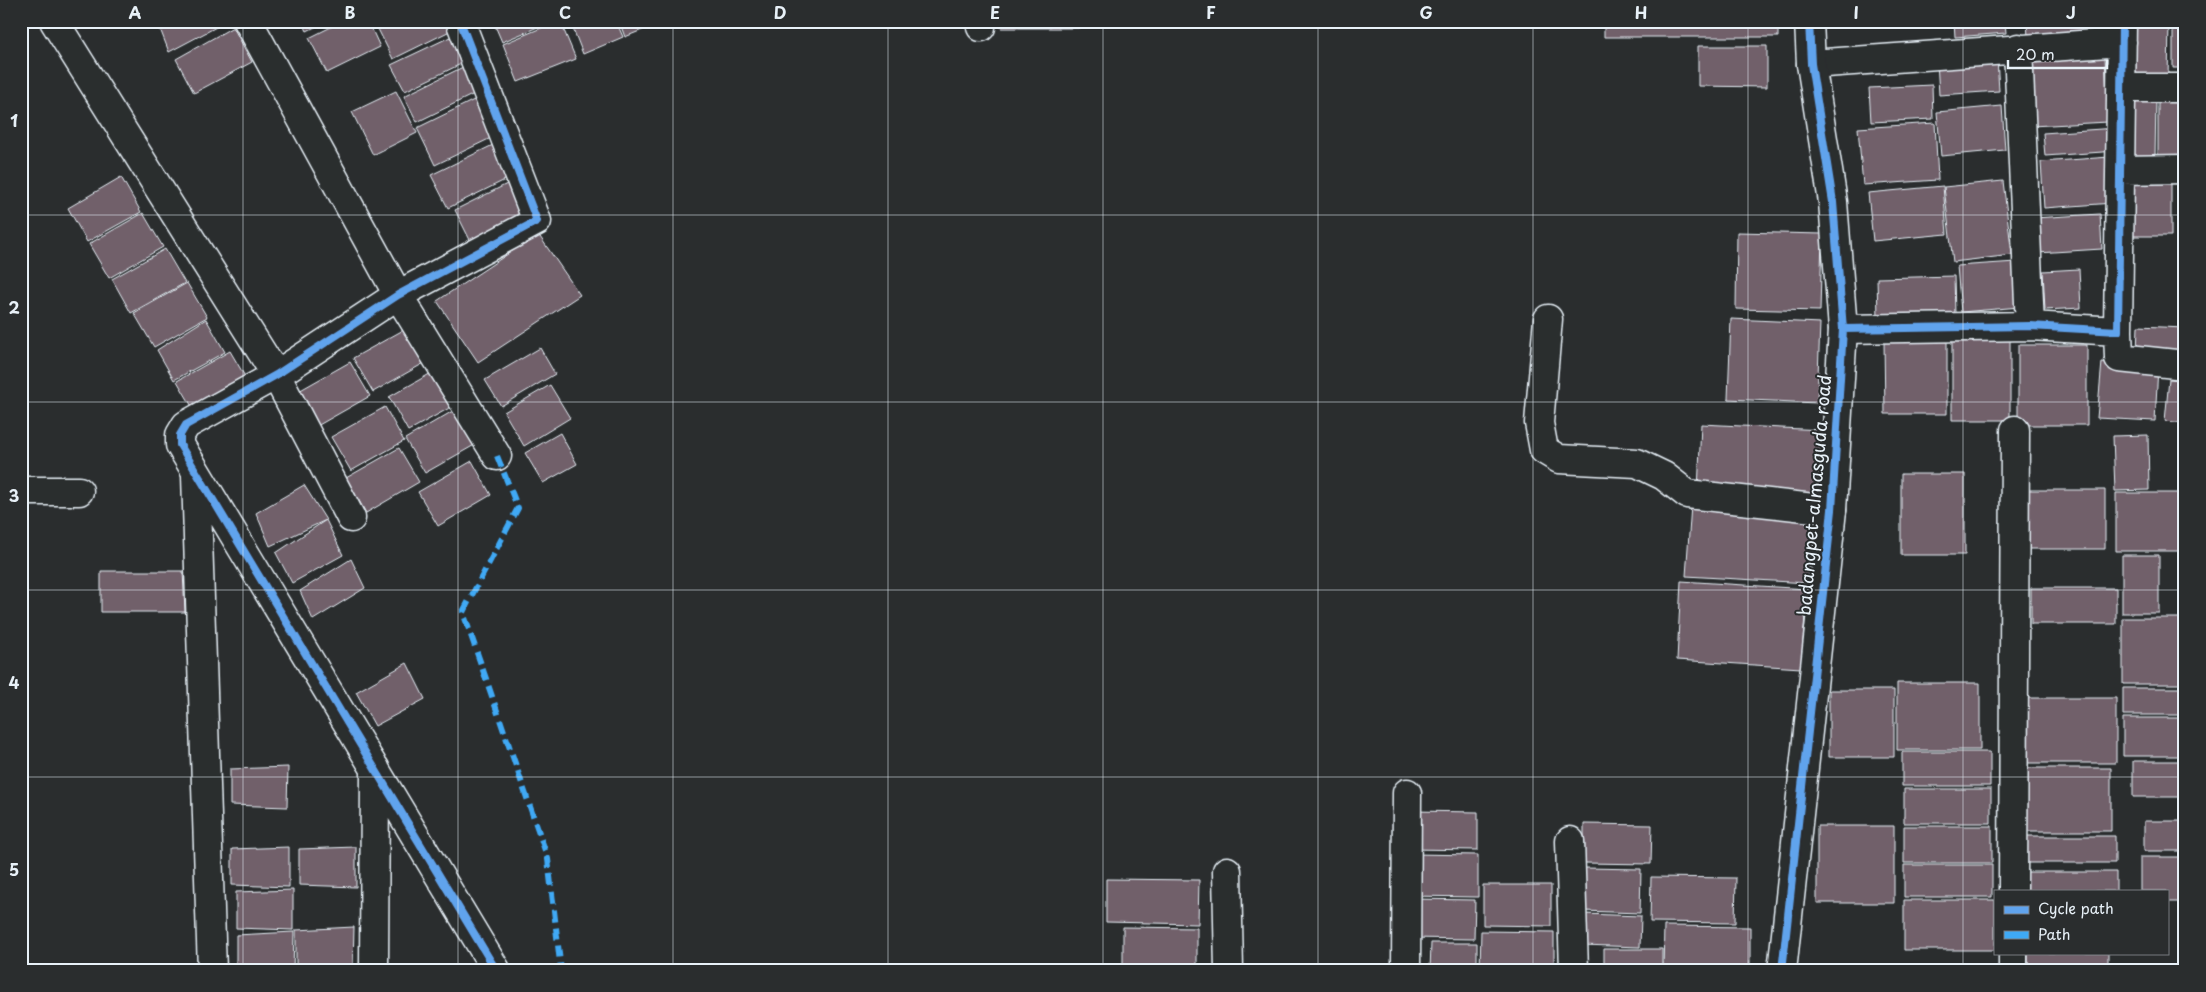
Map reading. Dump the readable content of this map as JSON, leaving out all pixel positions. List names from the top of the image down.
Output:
{
  "streets": {
    "street": ["badangpet-almasguda road"]
  },
  "legend": ["Cycle path", "Path"],
  "scale_bar": "20 m",
  "grid": {
    "columns": [
      "A",
      "B",
      "C",
      "D",
      "E",
      "F",
      "G",
      "H",
      "I",
      "J"
    ],
    "rows": [
      "1",
      "2",
      "3",
      "4",
      "5"
    ]
  }
}
